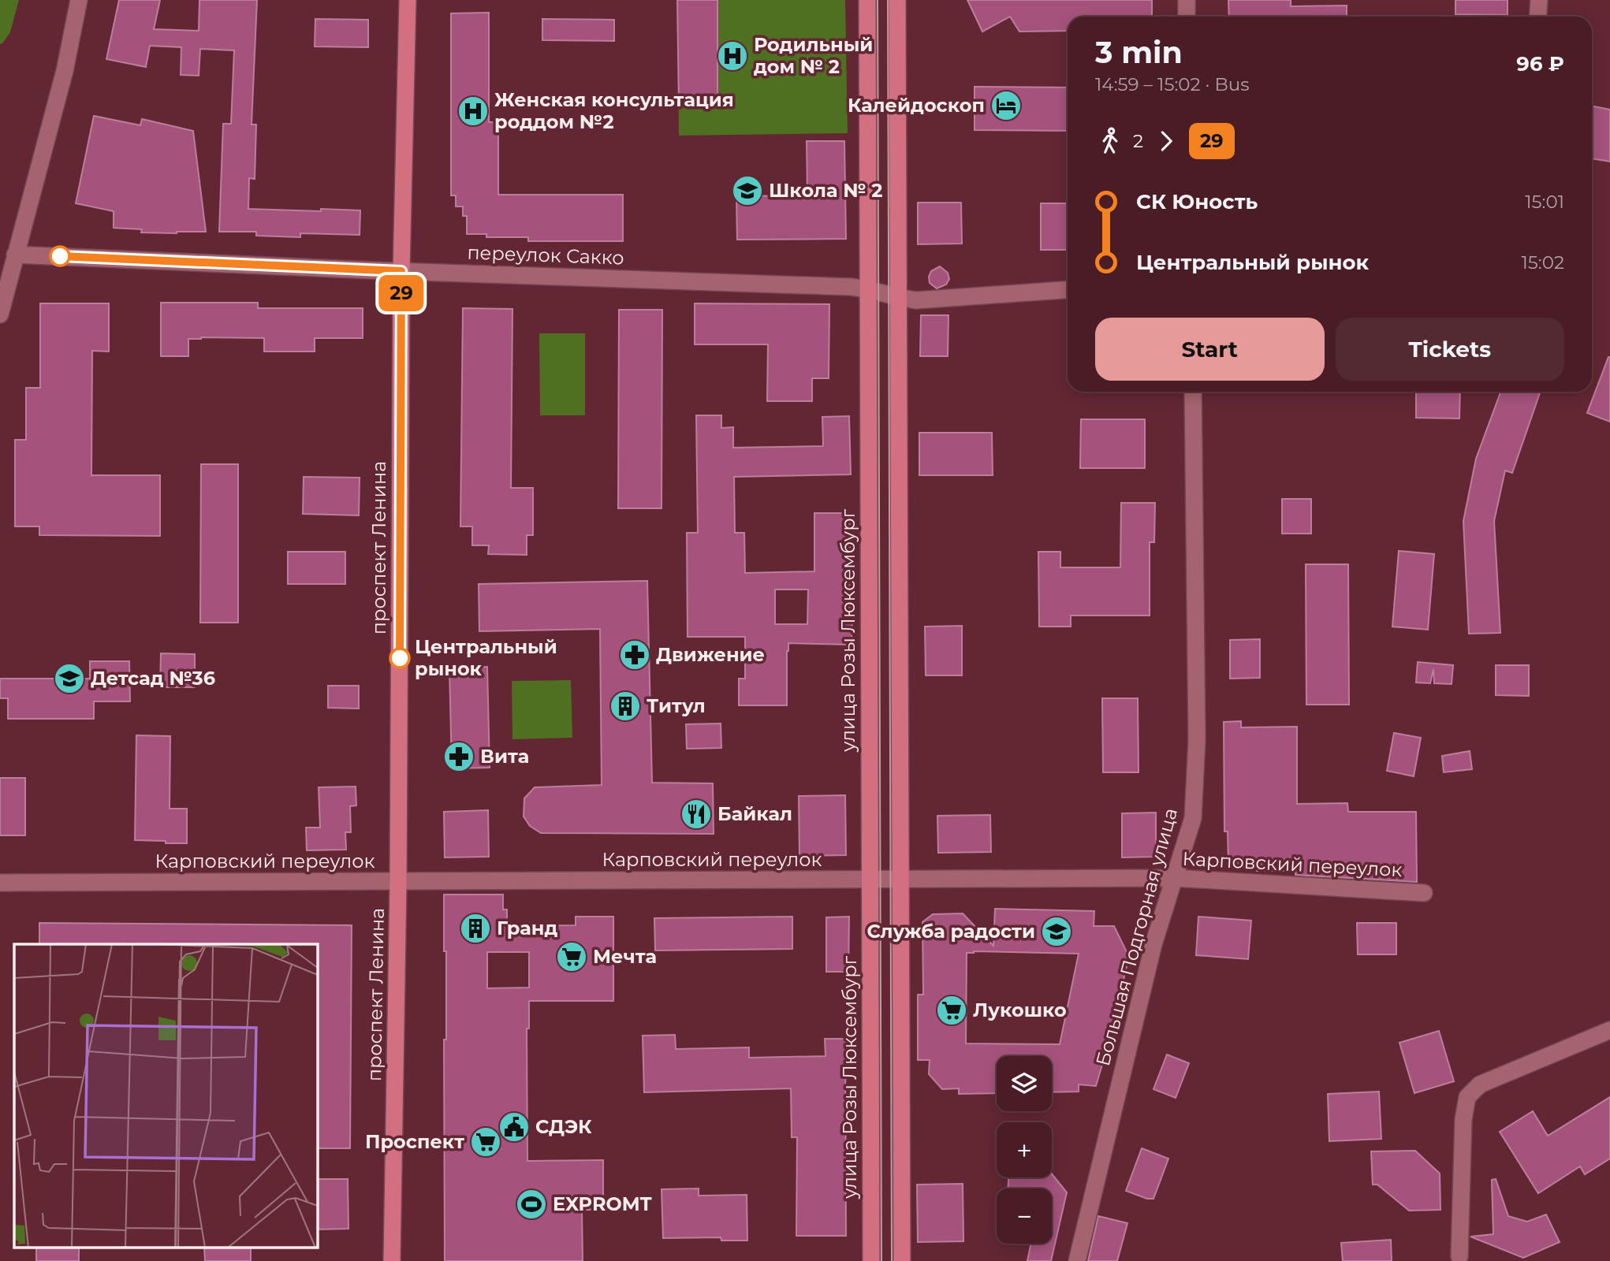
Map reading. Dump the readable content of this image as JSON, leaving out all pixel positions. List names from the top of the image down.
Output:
{
  "streets": {
    "main road": ["проспект Ленина", "улица Розы Люксембург"],
    "street": ["переулок Сакко", "Карповский переулок", "Большая Подгорная улица"]
  },
  "crossings": [
    ["переулок Сакко", "проспект Ленина"],
    ["переулок Сакко", "улица Розы Люксембург"],
    ["проспект Ленина", "Карповский переулок"],
    ["улица Розы Люксембург", "Карповский переулок"],
    ["Карповский переулок", "Большая Подгорная улица"]
  ],
  "places": {
    "hospital": ["Родильный дом № 2", "Женская консультация роддом №2"],
    "hotel": ["Калейдоскоп"],
    "school or university": ["Школа № 2", "Детсад №36", "Служба радости"],
    "pharmacy": ["Движение", "Вита"],
    "other": ["Центральный рынок"],
    "building": ["Титул", "Гранд"],
    "restaurant": ["Байкал"],
    "supermarket": ["Мечта", "Лукошко", "Проспект"],
    "public building": ["СДЭК"],
    "sports": ["EXPROMT"]
  },
  "lines": ["bus line 29"],
  "page": {
    "on_map": "29",
    "heading": ["3 min", "14:59 – 15:02 · Bus", "96 ₽"],
    "legs": ["2", "29"],
    "list": [
      {
        "name": "СК Юность",
        "value": "15:01"
      },
      {
        "name": "Центральный рынок",
        "value": "15:02"
      }
    ],
    "buttons": ["Start", "Tickets"],
    "map_buttons": ["+", "−"]
  }
}
